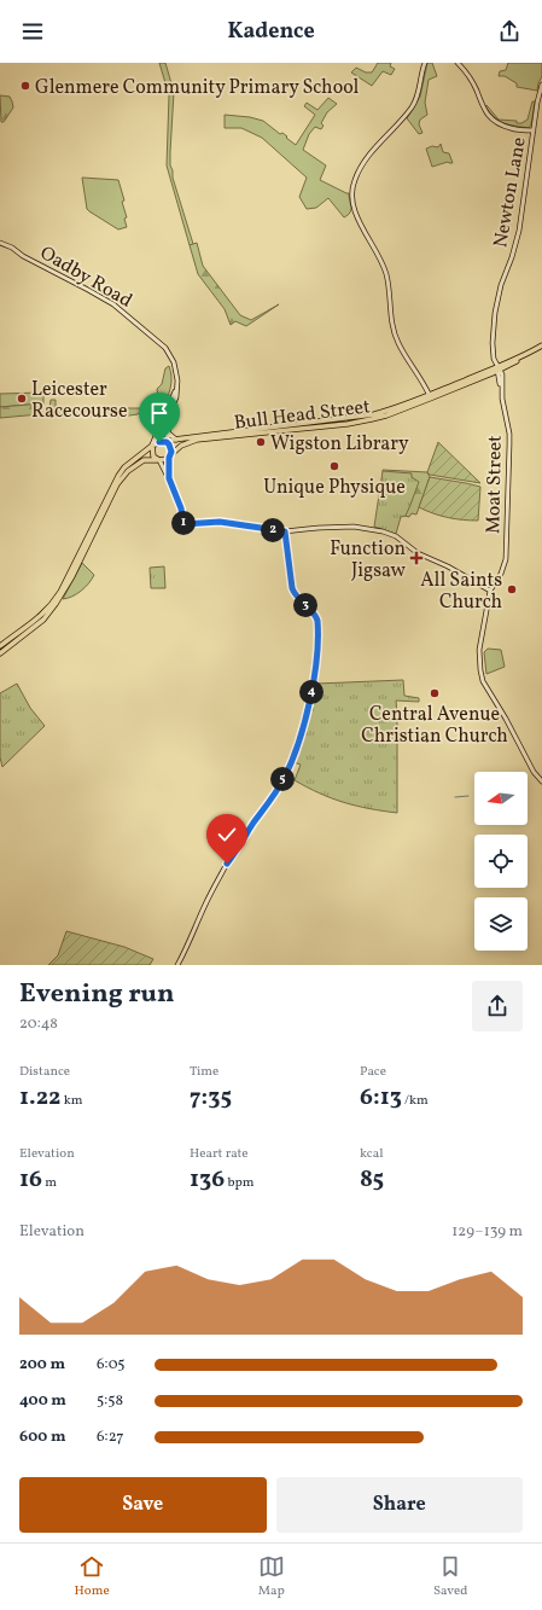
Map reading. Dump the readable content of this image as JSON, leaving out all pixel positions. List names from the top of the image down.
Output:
{
  "streets": {
    "main road": [
      "Newton Lane",
      "Oadby Road",
      "Bull Head Street",
      "Moat Street"
    ]
  },
  "crossings": [
    ["Newton Lane", "Moat Street"],
    ["Oadby Road", "Bull Head Street"],
    ["Bull Head Street", "Moat Street"]
  ],
  "places": {
    "other": [
      "Glenmere Community Primary School",
      "Leicester Racecourse",
      "Wigston Library",
      "Unique Physique",
      "All Saints Church",
      "Central Avenue Christian Church"
    ],
    "health": ["Function Jigsaw"]
  },
  "north": "left",
  "page": {
    "header": "Kadence",
    "pins": [
      "1",
      "2",
      "3",
      "4",
      "5"
    ],
    "heading": ["Evening run", "20:48"],
    "stats": [
      ["Distance", "1.22 km"],
      ["Time", "7:35"],
      ["Pace", "6:13 /km"],
      ["Elevation", "16 m"],
      ["Heart rate", "136 bpm"],
      ["kcal", "85"]
    ],
    "chart": ["Elevation", "129–139 m"],
    "list": [
      {
        "name": "200 m",
        "note": "6:05"
      },
      {
        "name": "400 m",
        "note": "5:58"
      },
      {
        "name": "600 m",
        "note": "6:27"
      }
    ],
    "buttons": ["Save", "Share"],
    "tabs": ["Home", "Map", "Saved"]
  }
}
